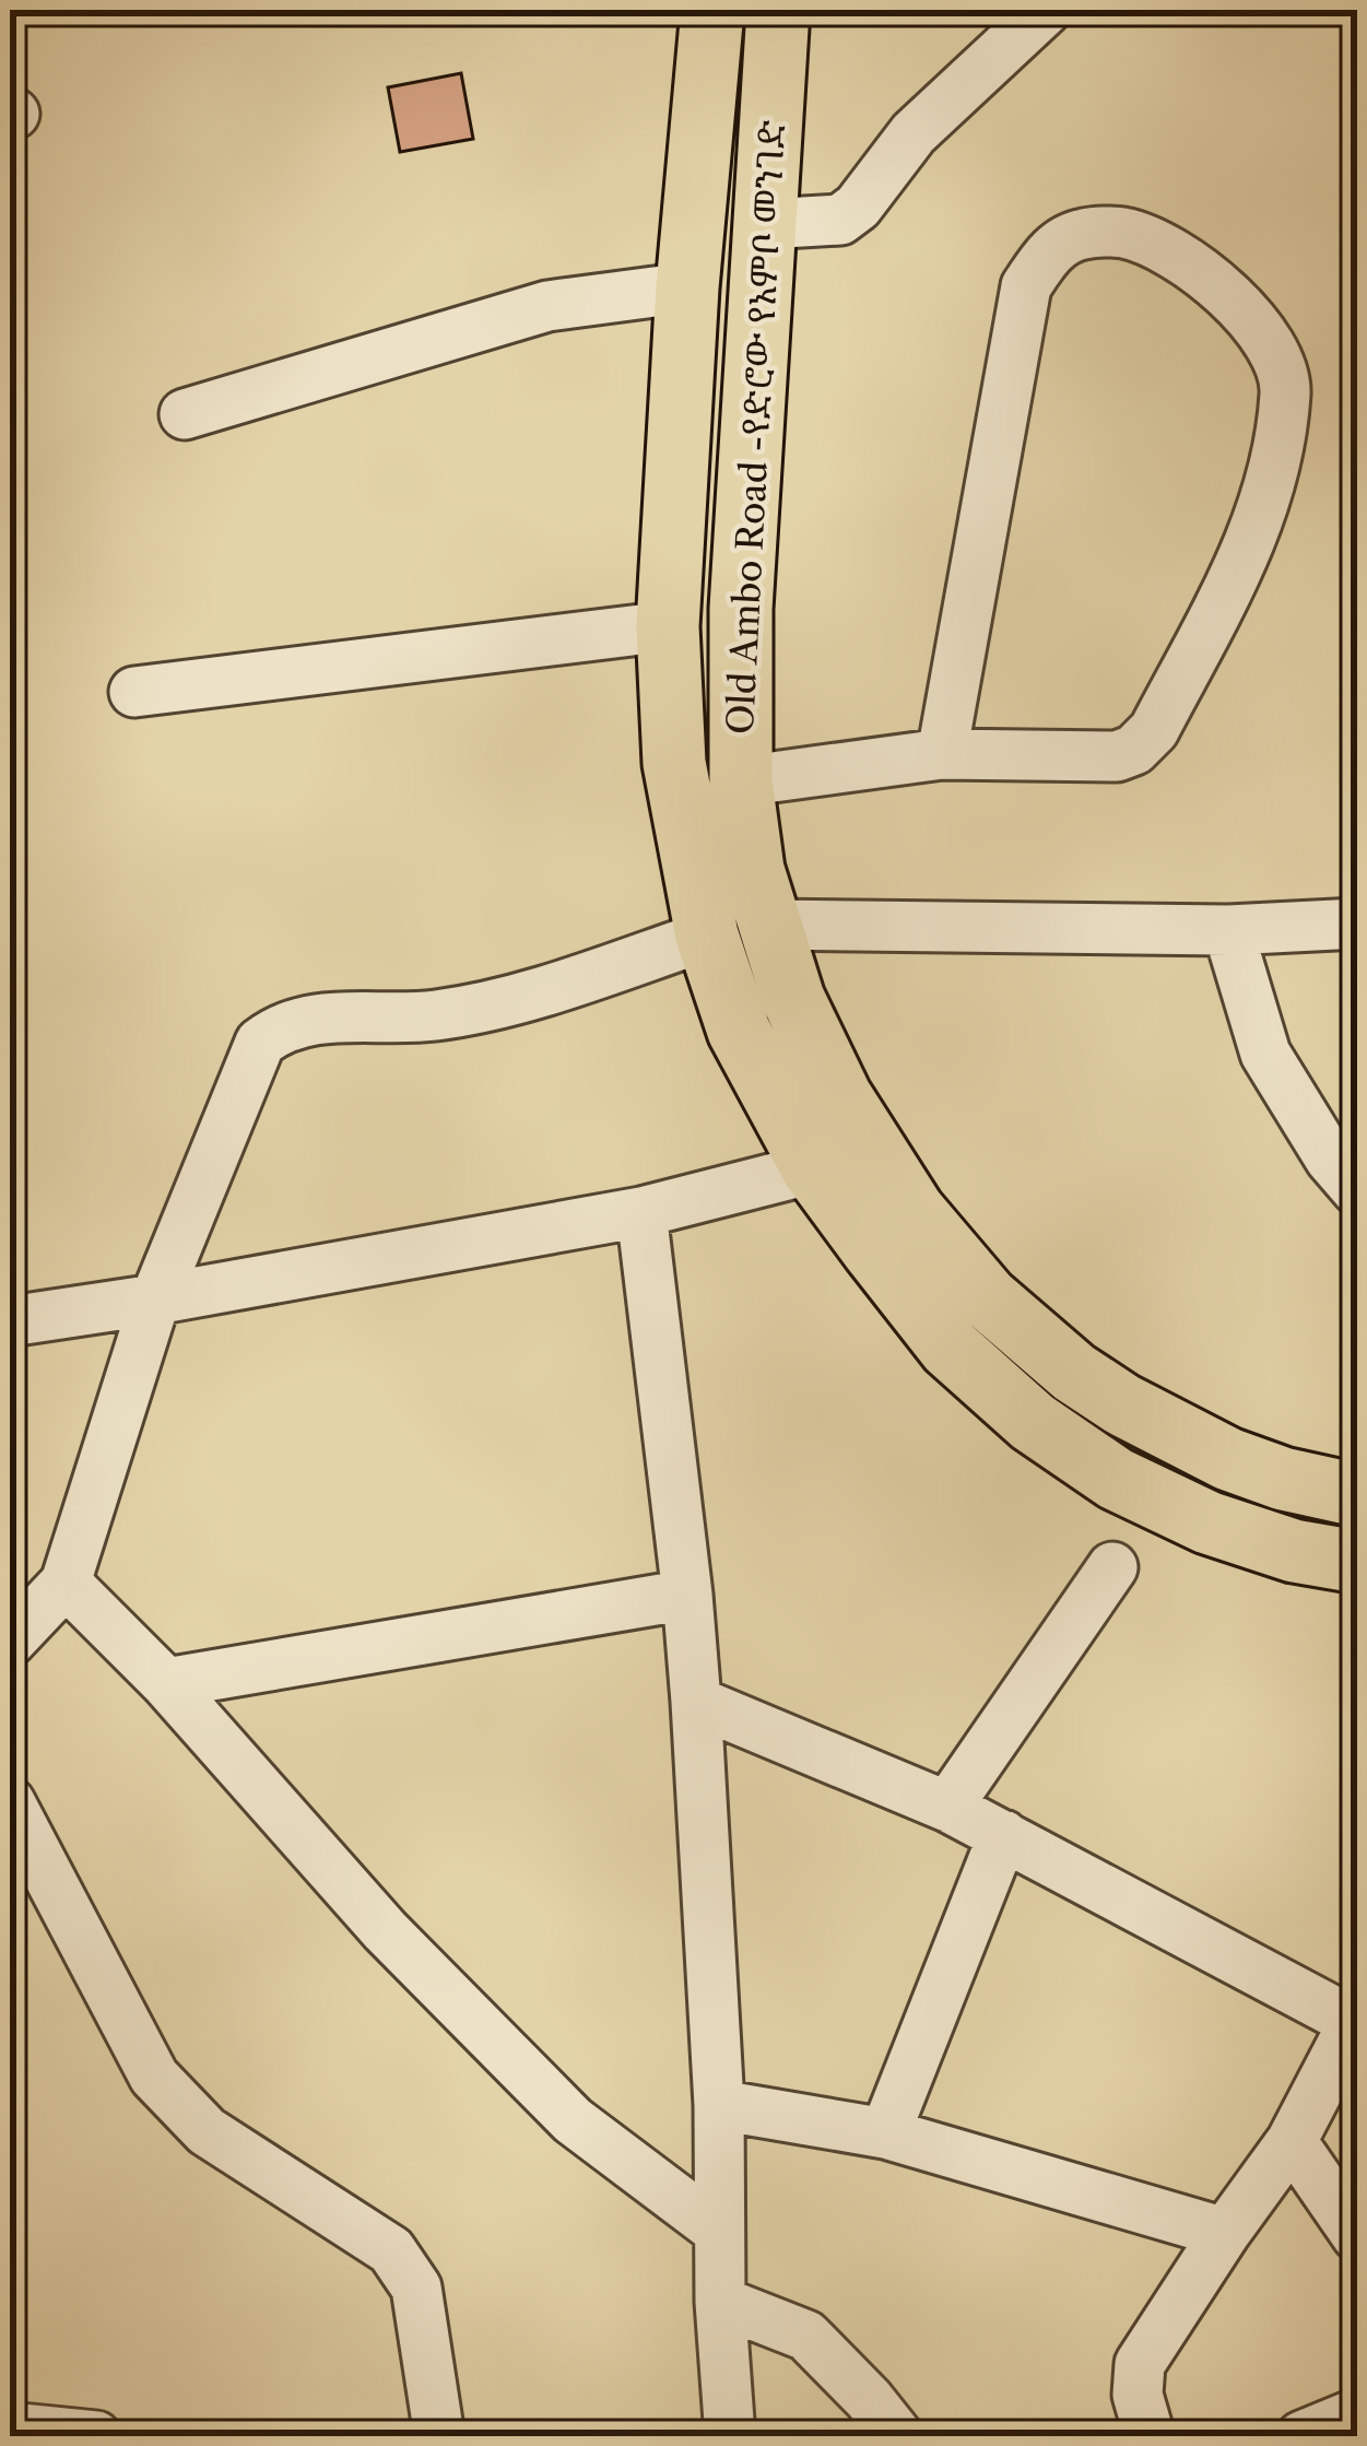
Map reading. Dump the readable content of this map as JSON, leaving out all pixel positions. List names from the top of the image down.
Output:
{
  "streets": {
    "main road": ["Old Ambo Road -የድሮው የአምቦ መንገድ"]
  }
}
